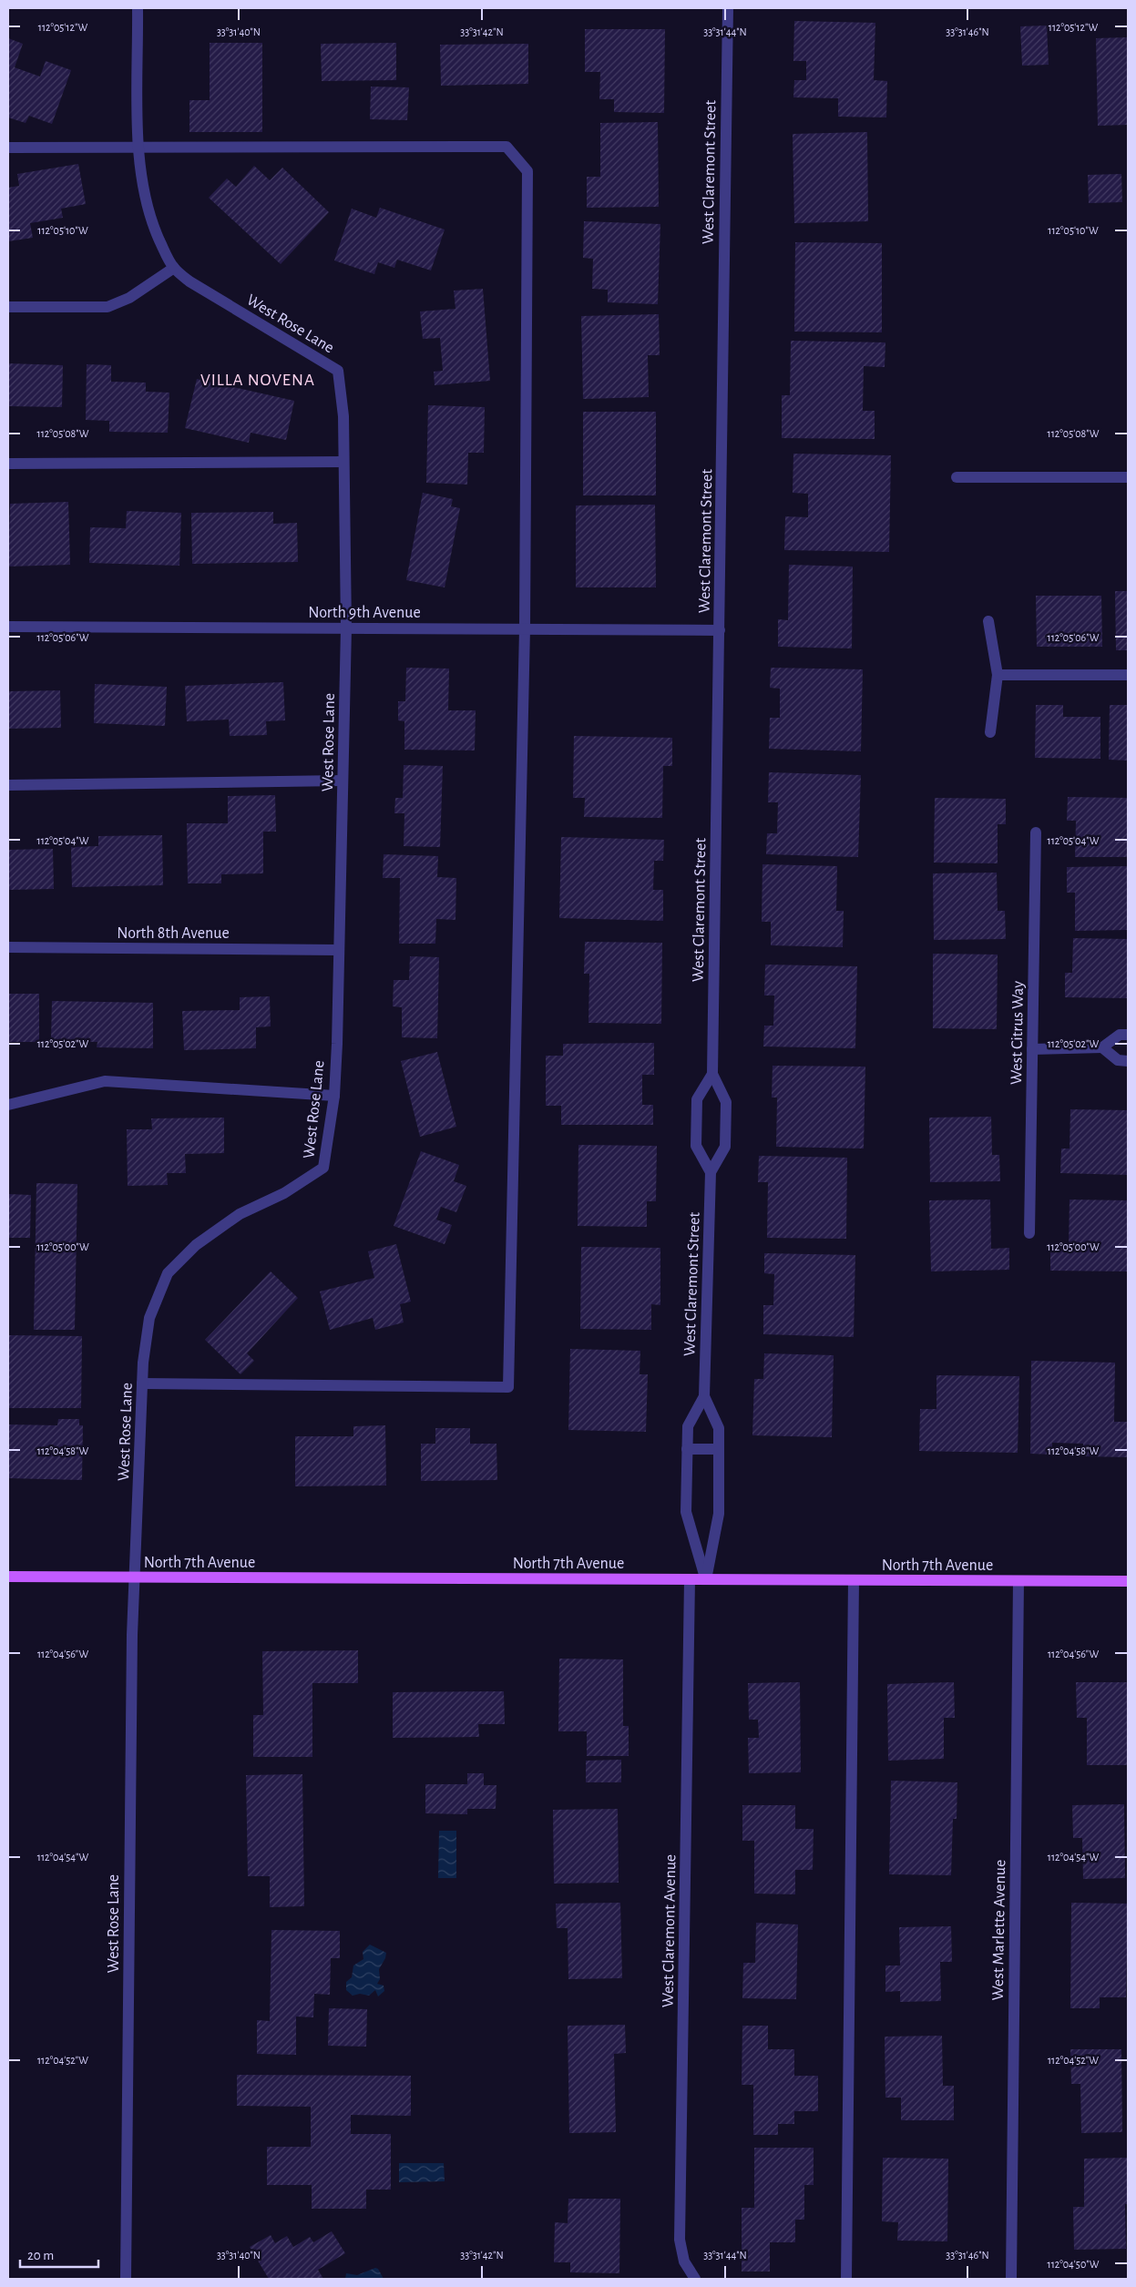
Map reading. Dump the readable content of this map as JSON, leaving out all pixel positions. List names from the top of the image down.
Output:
{
  "streets": {
    "main road": ["North 7th Avenue"],
    "street": [
      "West Claremont Street",
      "West Rose Lane",
      "North 9th Avenue",
      "North 8th Avenue",
      "West Citrus Way",
      "West Marlette Avenue",
      "West Claremont Avenue"
    ]
  },
  "crossings": [
    ["West Claremont Street", "North 9th Avenue"],
    ["West Claremont Street", "North 7th Avenue"],
    ["West Rose Lane", "North 9th Avenue"],
    ["West Rose Lane", "North 8th Avenue"],
    ["West Rose Lane", "North 7th Avenue"],
    ["North 7th Avenue", "West Marlette Avenue"],
    ["North 7th Avenue", "West Claremont Avenue"]
  ],
  "districts": ["VILLA NOVENA"],
  "scale_bar": "20 m",
  "coordinates": [
    "112°05'12\"W",
    "33°31'40\"N",
    "33°31'42\"N",
    "33°31'44\"N",
    "33°31'46\"N",
    "112°05'10\"W",
    "112°05'08\"W",
    "112°05'06\"W",
    "112°05'04\"W",
    "112°05'02\"W",
    "112°05'00\"W",
    "112°04'58\"W",
    "112°04'56\"W",
    "112°04'54\"W",
    "112°04'52\"W",
    "112°04'50\"W"
  ]
}
